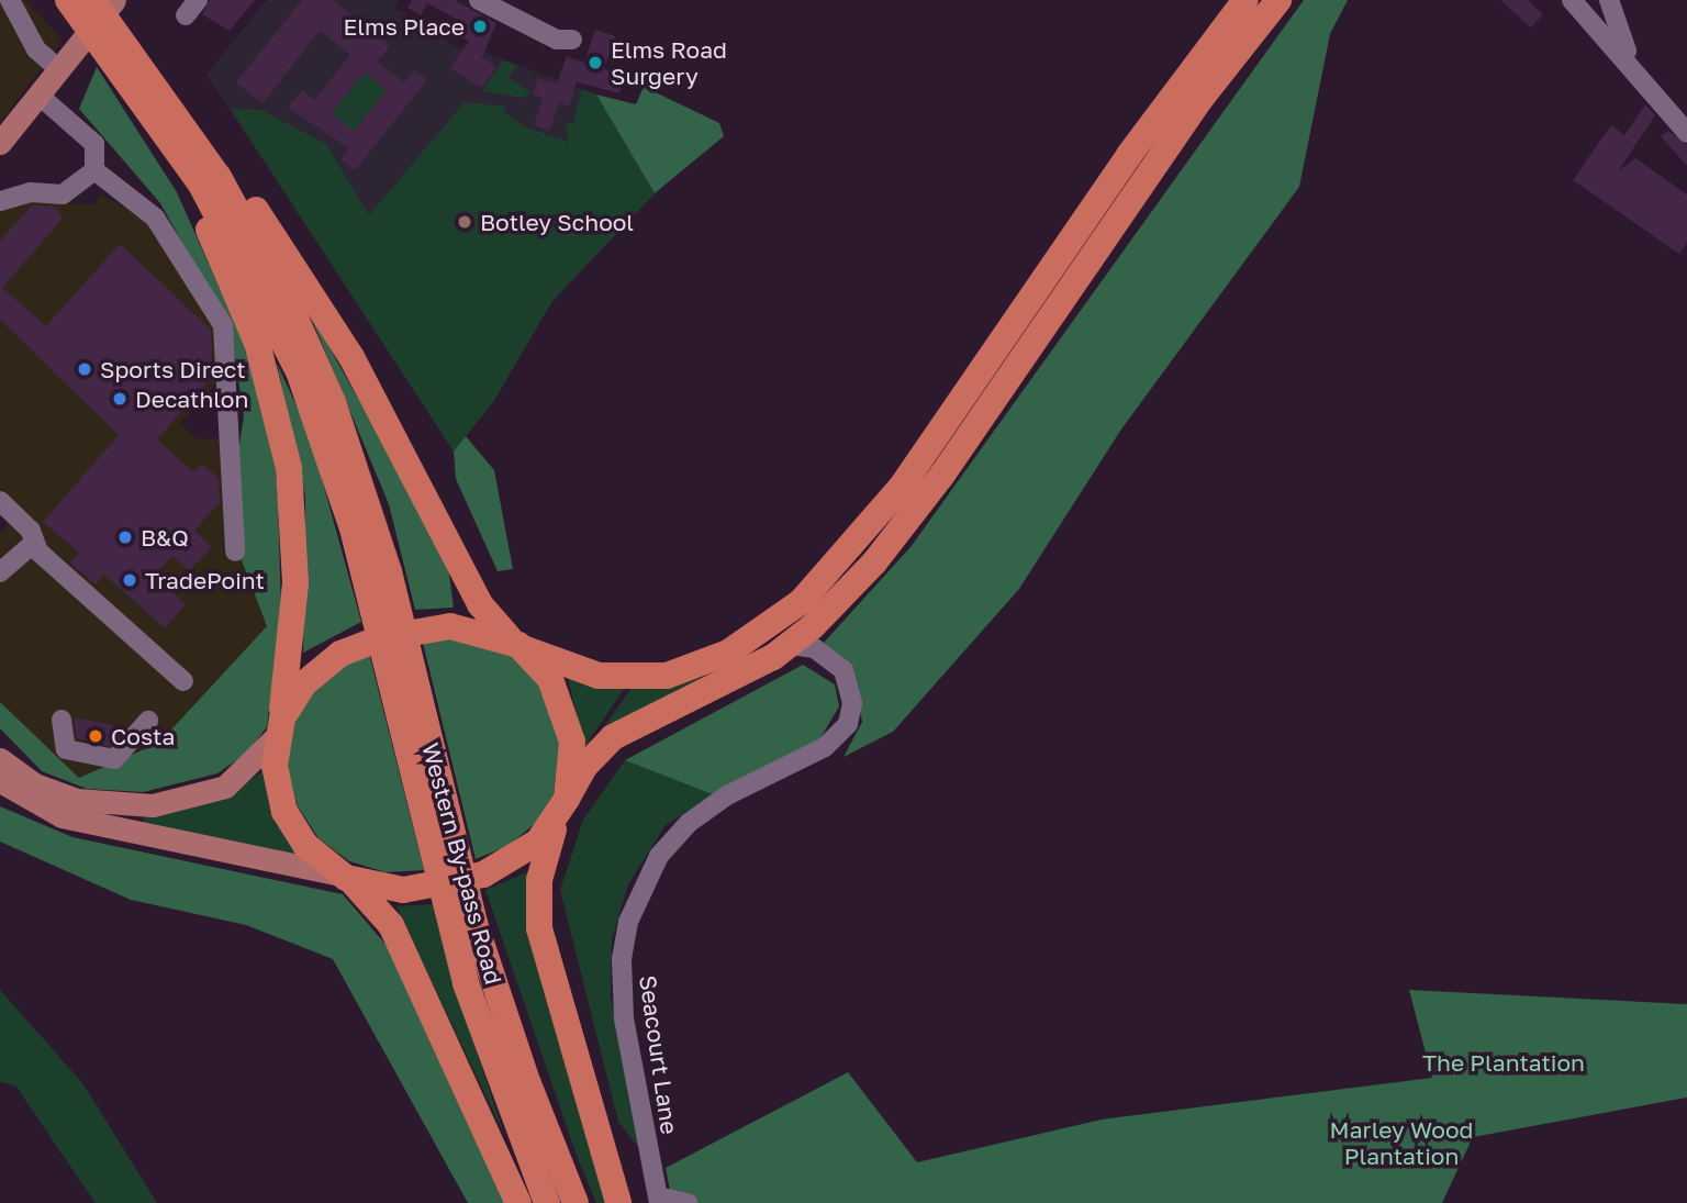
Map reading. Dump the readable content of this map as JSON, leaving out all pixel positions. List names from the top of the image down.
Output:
{
  "streets": {
    "highway": ["Western By-pass Road"],
    "street": ["Seacourt Lane"]
  },
  "parks": ["The Plantation", "Marley Wood Plantation"],
  "places": [
    "Elms Place",
    "Elms Road Surgery",
    "Botley School",
    "Sports Direct",
    "Decathlon",
    "B&Q",
    "TradePoint",
    "Costa"
  ]
}
